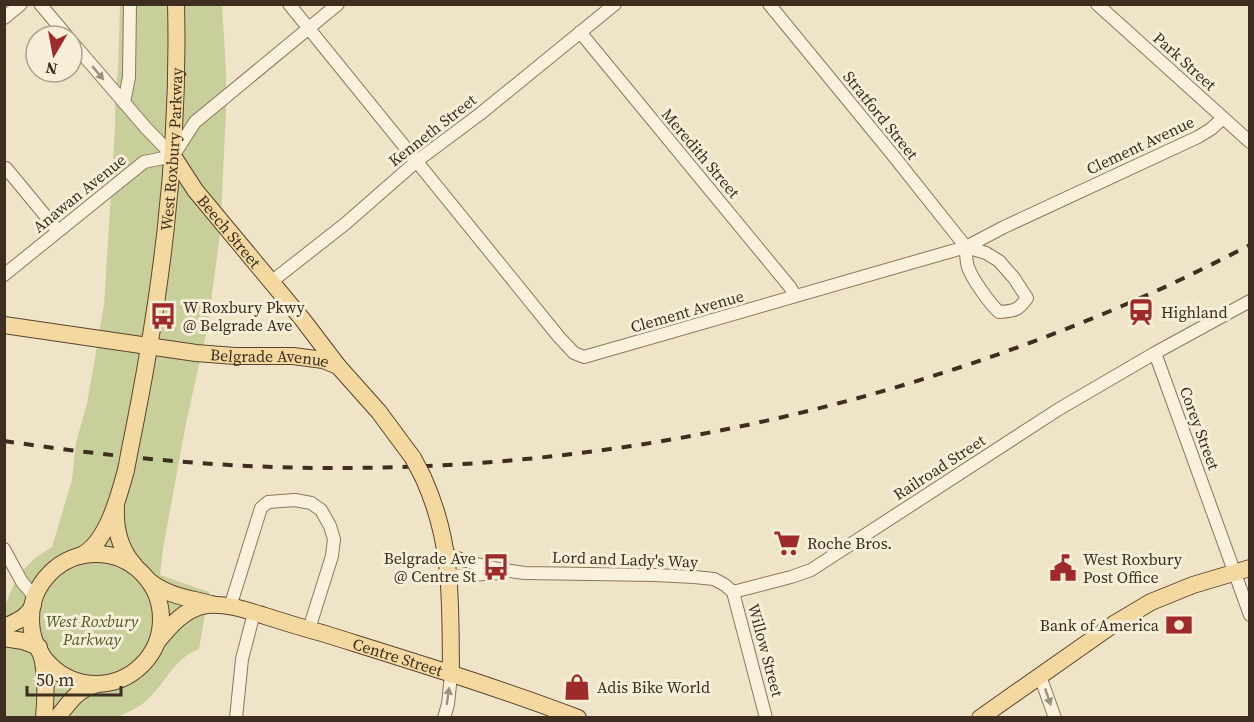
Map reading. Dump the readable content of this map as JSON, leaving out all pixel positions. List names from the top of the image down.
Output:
{
  "streets": {
    "main road": [
      "West Roxbury Parkway",
      "Beech Street",
      "Belgrade Avenue",
      "Centre Street"
    ],
    "street": [
      "Park Street",
      "Stratford Street",
      "Kenneth Street",
      "Clement Avenue",
      "Meredith Street",
      "Anawan Avenue",
      "Corey Street",
      "Railroad Street",
      "Lord and Lady's Way",
      "Willow Street"
    ]
  },
  "crossings": [
    ["Park Street", "Clement Avenue"],
    ["Stratford Street", "Clement Avenue"],
    ["Kenneth Street", "Clement Avenue"],
    ["Kenneth Street", "Meredith Street"],
    ["Kenneth Street", "Beech Street"],
    ["Clement Avenue", "Meredith Street"],
    ["West Roxbury Parkway", "Anawan Avenue"],
    ["West Roxbury Parkway", "Beech Street"],
    ["West Roxbury Parkway", "Belgrade Avenue"],
    ["West Roxbury Parkway", "Centre Street"],
    ["Anawan Avenue", "Beech Street"],
    ["Beech Street", "Belgrade Avenue"],
    ["Belgrade Avenue", "Lord and Lady's Way"],
    ["Belgrade Avenue", "Centre Street"],
    ["Corey Street", "Railroad Street"],
    ["Railroad Street", "Lord and Lady's Way"],
    ["Railroad Street", "Willow Street"],
    ["Lord and Lady's Way", "Willow Street"]
  ],
  "parks": ["West Roxbury Parkway"],
  "places": {
    "station": ["Highland"],
    "bus stop": ["W Roxbury Pkwy @ Belgrade Ave", "Belgrade Ave @ Centre St"],
    "supermarket": ["Roche Bros."],
    "public building": ["West Roxbury Post Office"],
    "bank": ["Bank of America"],
    "shop": ["Adis Bike World"]
  },
  "scale_bar": "50 m",
  "north": "bottom"
}
